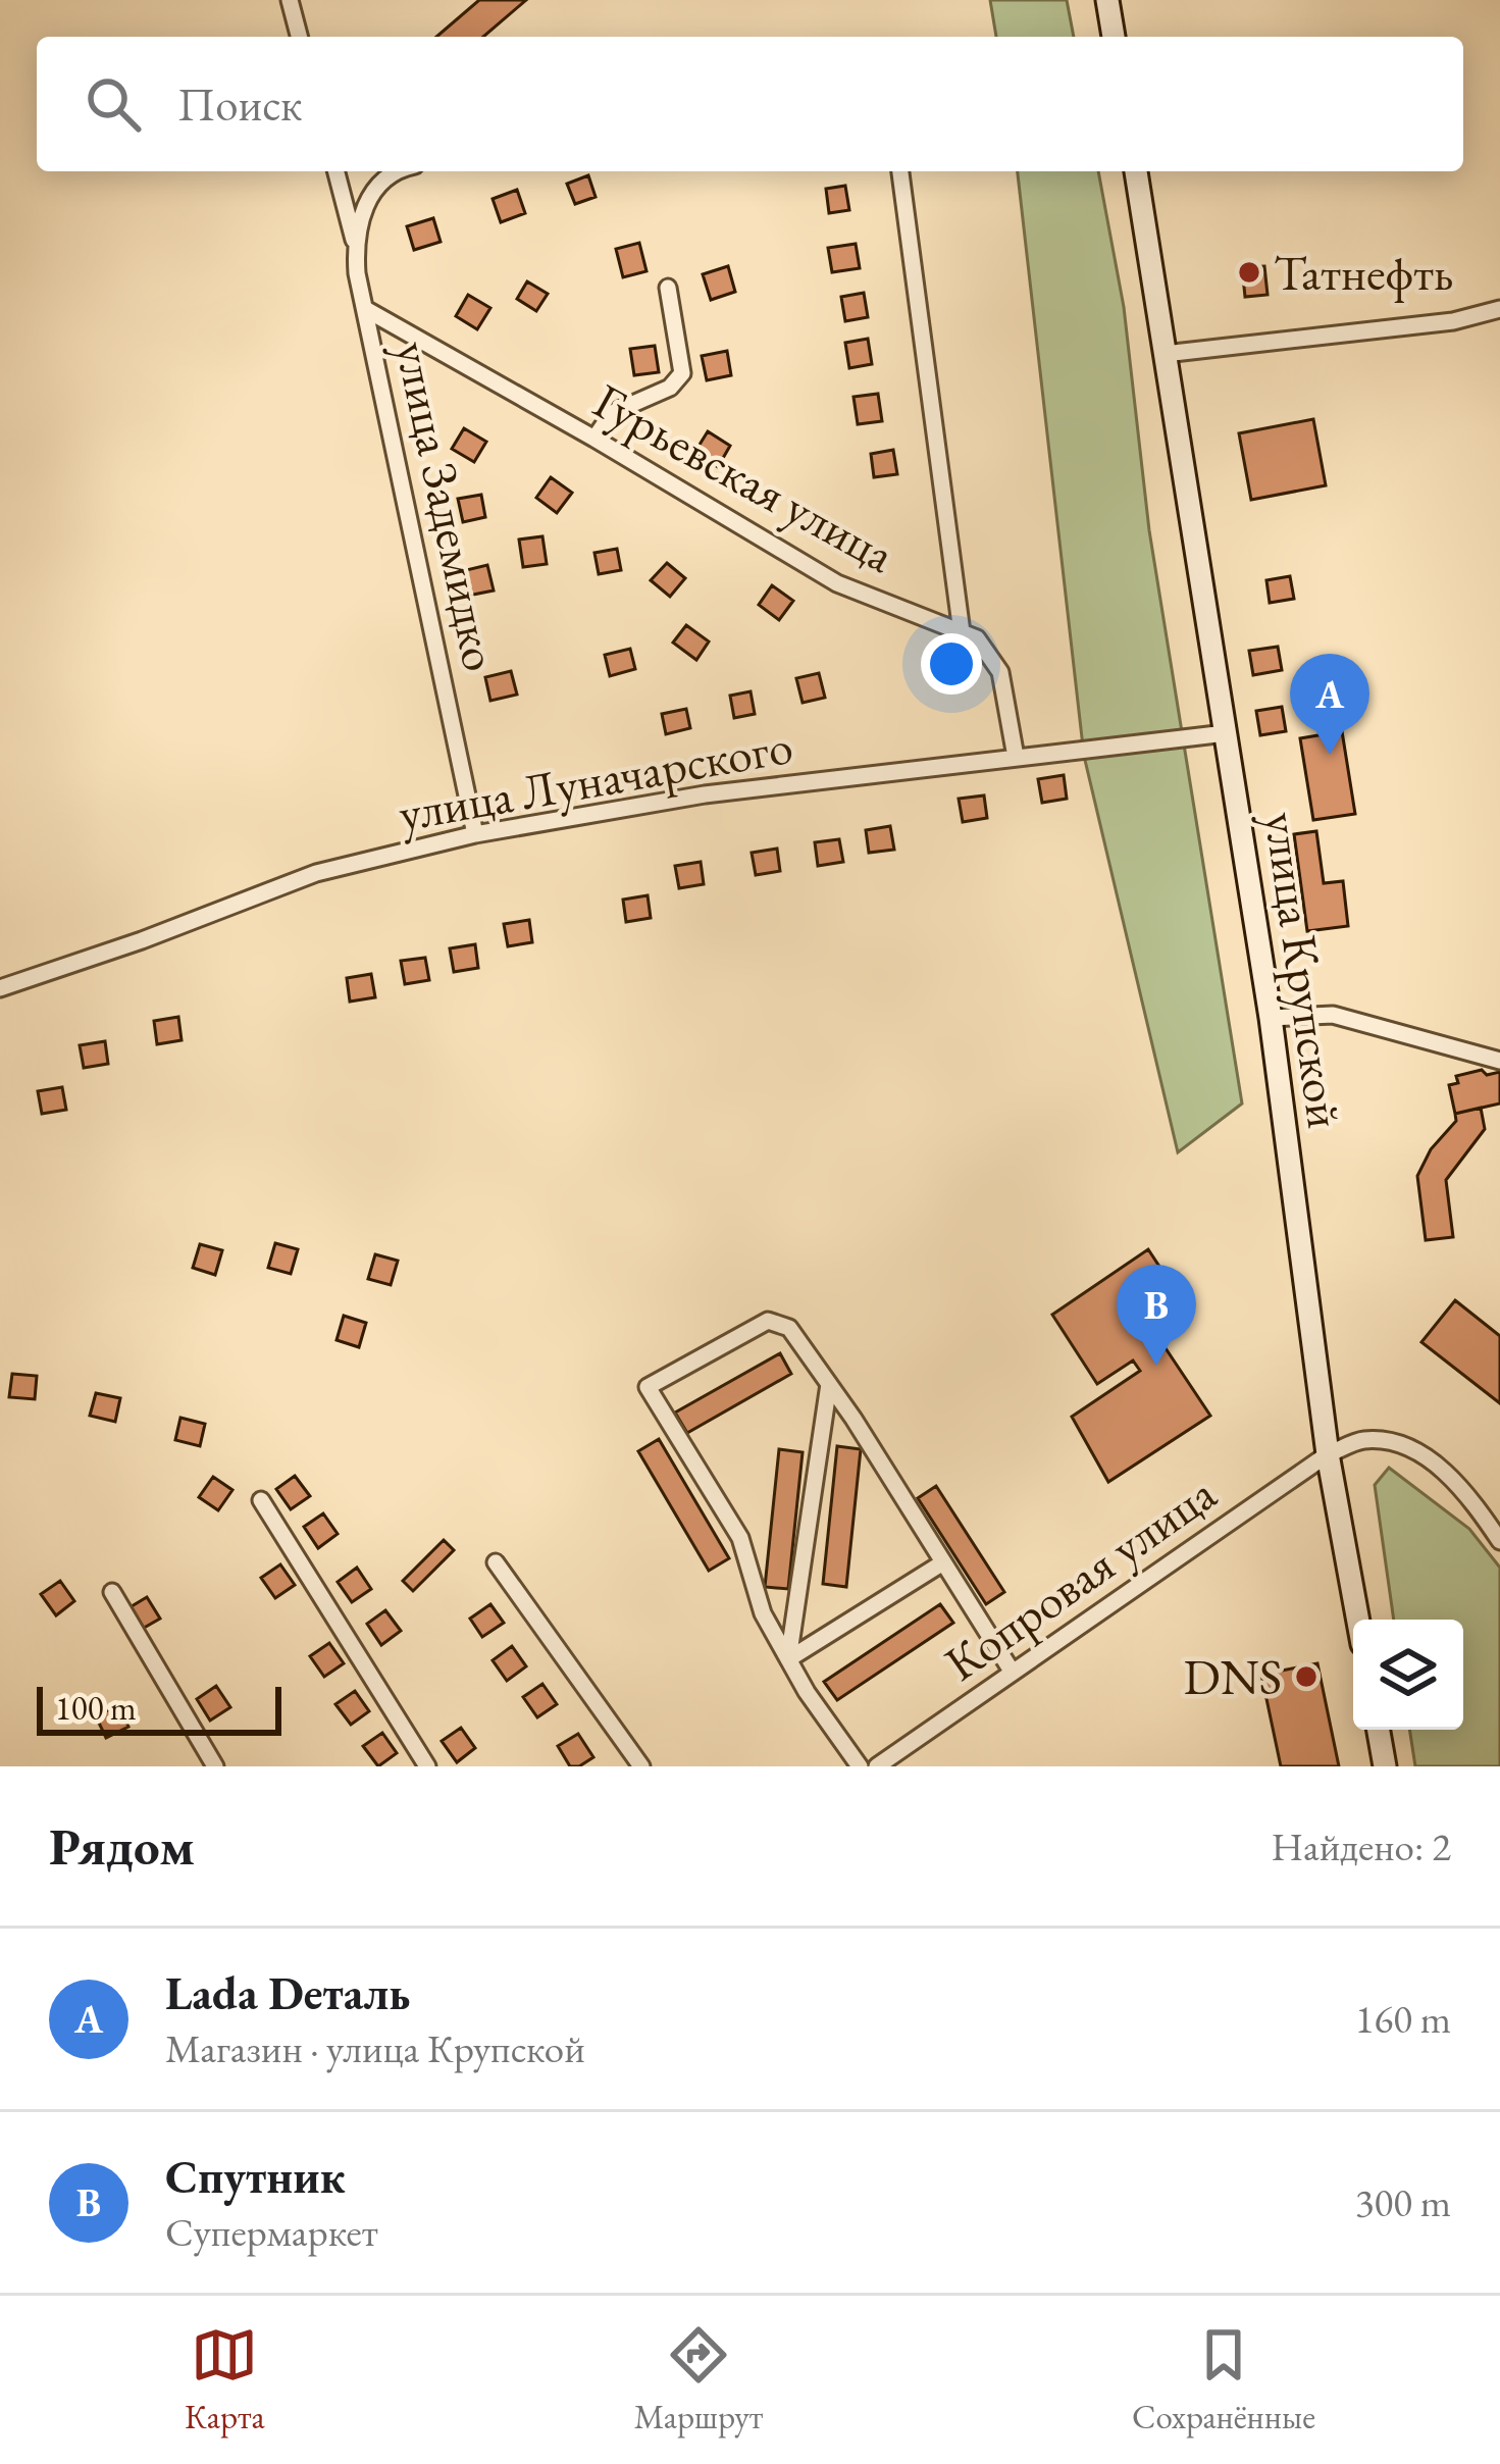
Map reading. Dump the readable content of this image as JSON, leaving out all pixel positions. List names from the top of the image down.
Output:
{
  "streets": {
    "street": [
      "Гурьевская улица",
      "улица Задемидко",
      "улица Луначарского",
      "улица Крупской",
      "Копровая улица"
    ]
  },
  "crossings": [
    ["Гурьевская улица", "улица Задемидко"],
    ["Гурьевская улица", "улица Луначарского"],
    ["улица Задемидко", "улица Луначарского"],
    ["улица Луначарского", "улица Крупской"],
    ["улица Крупской", "Копровая улица"]
  ],
  "places": ["Татнефть", "DNS"],
  "scale_bar": "100 m",
  "page": {
    "search": "Поиск",
    "pins": ["A", "B"],
    "scale": "100 m",
    "heading": ["Рядом", "Найдено: 2"],
    "list": [
      {
        "mark": "A",
        "name": "Lada Dеталь",
        "note": "Магазин · улица Крупской",
        "value": "160 m"
      },
      {
        "mark": "B",
        "name": "Спутник",
        "note": "Супермаркет",
        "value": "300 m"
      }
    ],
    "nav": ["Карта", "Маршрут", "Сохранённые"]
  }
}
